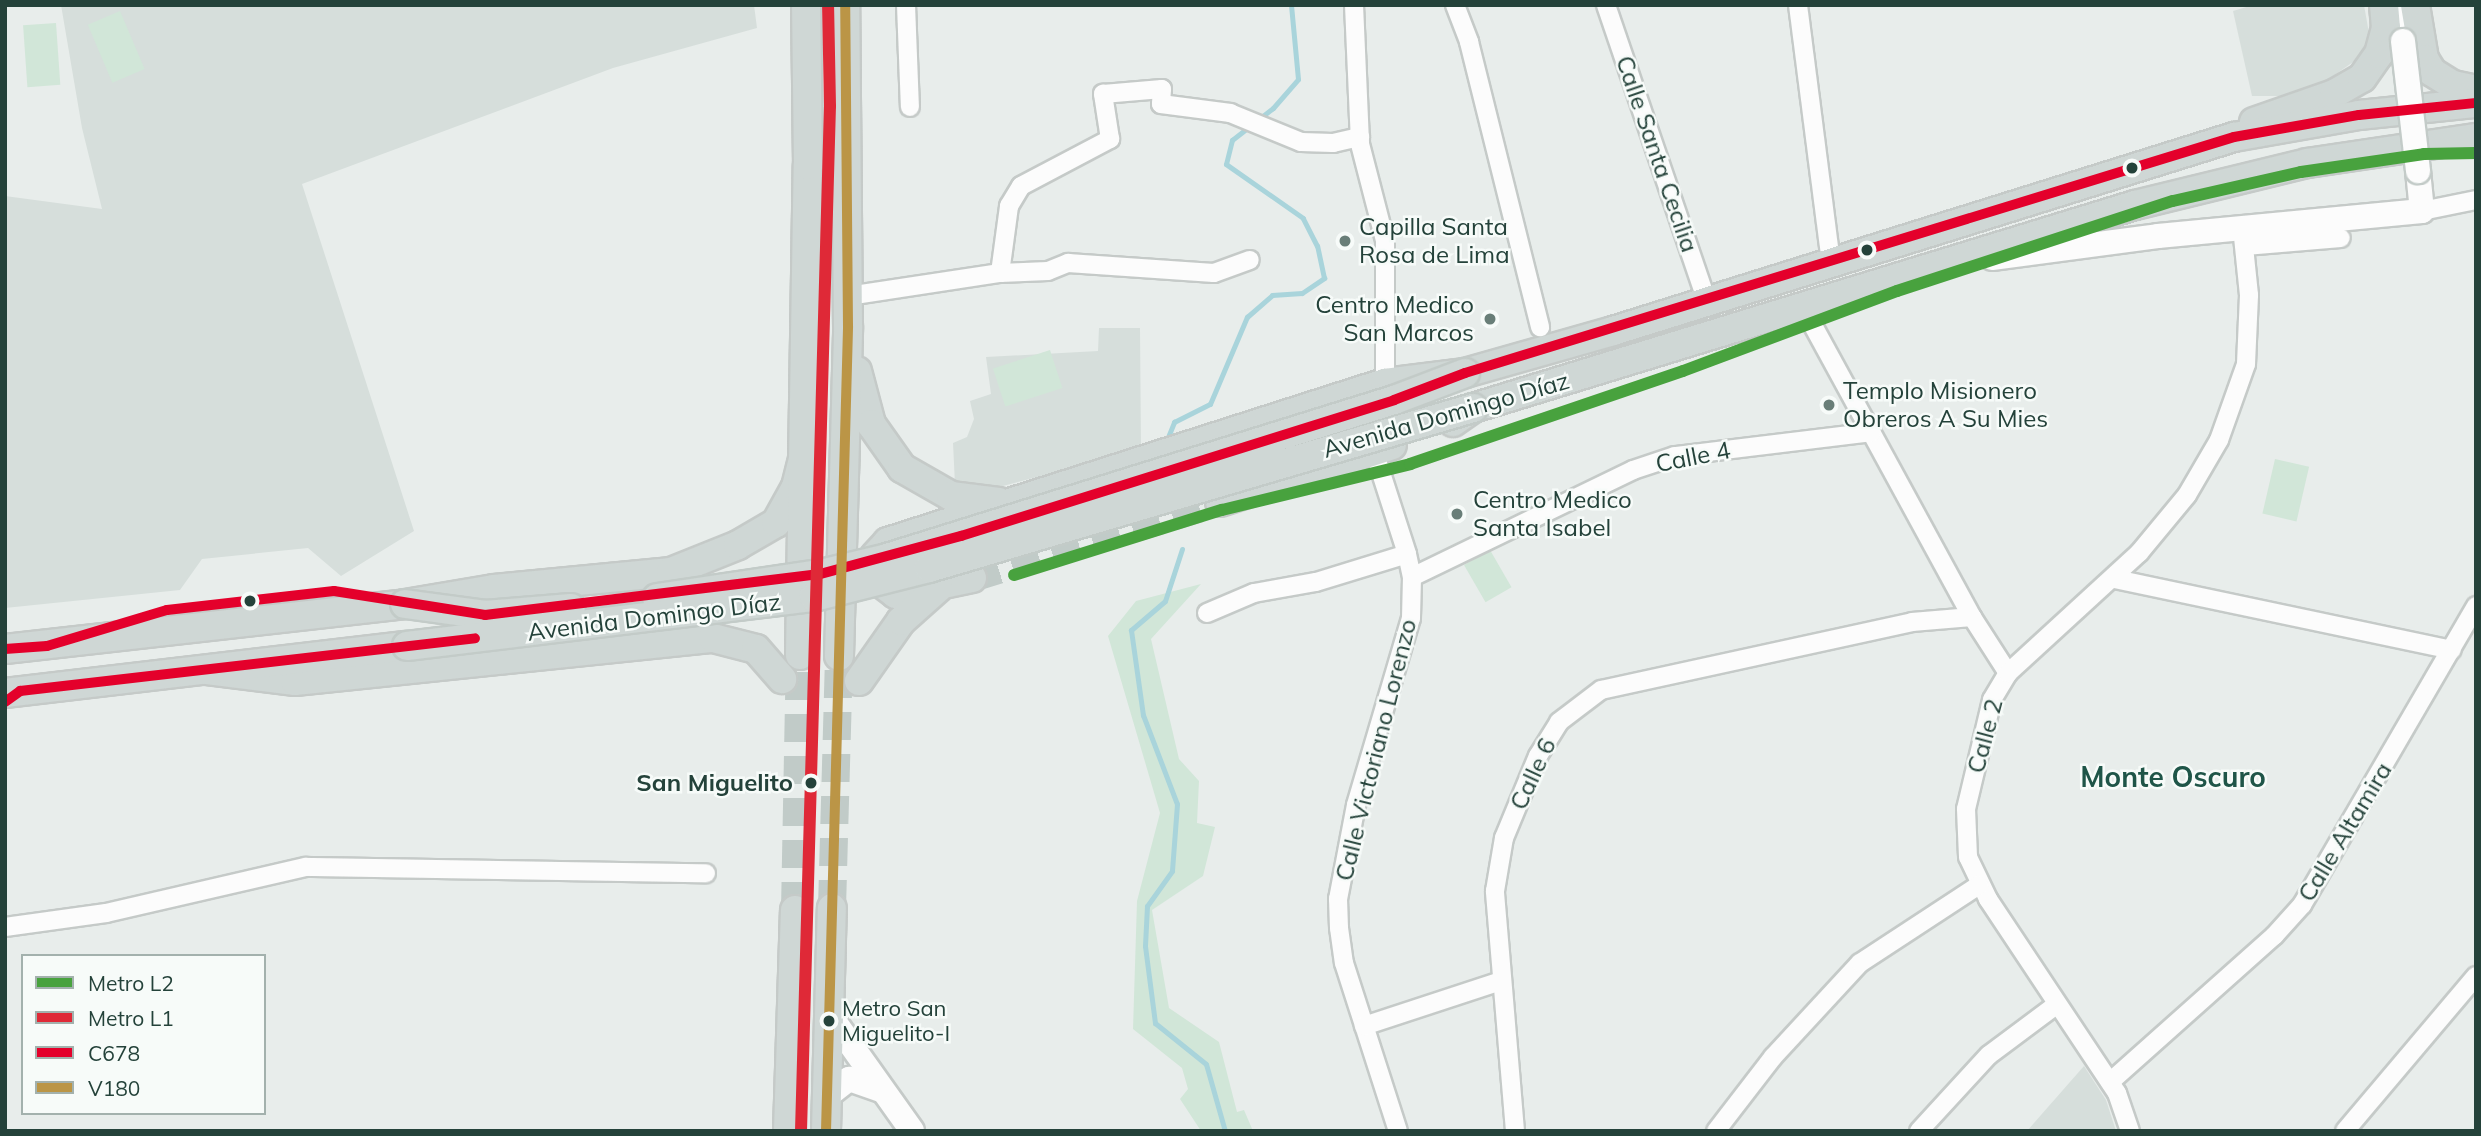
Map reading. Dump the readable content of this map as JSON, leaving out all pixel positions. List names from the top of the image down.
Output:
{
  "streets": {
    "main road": ["Avenida Domingo Díaz"],
    "street": [
      "Calle Santa Cecilia",
      "Calle 4",
      "Calle 2",
      "Calle Victoriano Lorenzo",
      "Calle 6",
      "Calle Altamira"
    ]
  },
  "crossings": [
    ["Calle Santa Cecilia", "Avenida Domingo Díaz"],
    ["Avenida Domingo Díaz", "Calle 2"],
    ["Calle 4", "Calle 2"],
    ["Calle 4", "Calle Victoriano Lorenzo"],
    ["Calle 2", "Calle 6"],
    ["Calle 2", "Calle Altamira"]
  ],
  "districts": ["Monte Oscuro"],
  "places": [
    "Capilla Santa Rosa de Lima",
    "Centro Medico San Marcos",
    "Templo Misionero Obreros A Su Mies",
    "Centro Medico Santa Isabel",
    "San Miguelito",
    "Metro San Miguelito-I"
  ],
  "lines": [
    "metro line L1",
    "transit line V180",
    "transit line C678",
    "metro line L2"
  ],
  "legend": [
    "Metro L2",
    "Metro L1",
    "C678",
    "V180"
  ]
}
